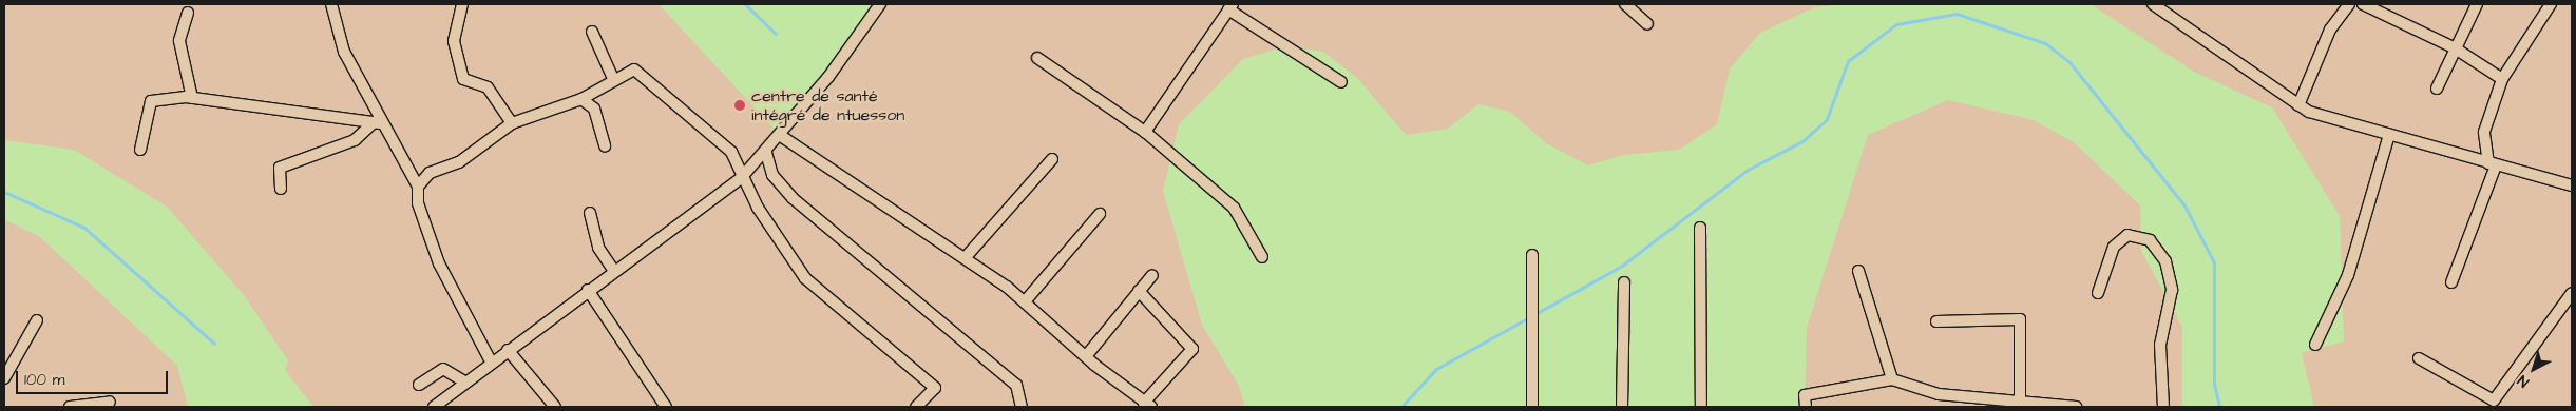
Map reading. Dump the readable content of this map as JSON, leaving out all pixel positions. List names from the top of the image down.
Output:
{
  "places": ["centre de santé intégré de ntuesson"],
  "scale_bar": "100 m",
  "north": "bottom left"
}
